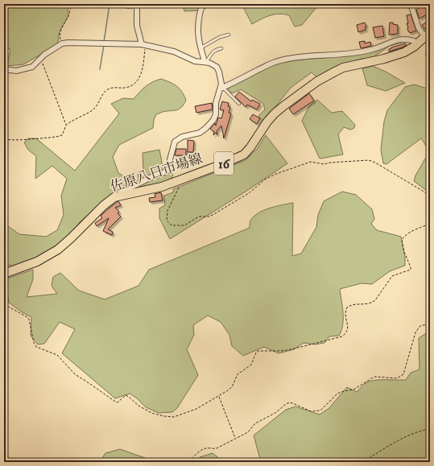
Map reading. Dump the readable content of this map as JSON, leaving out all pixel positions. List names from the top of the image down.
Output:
{
  "streets": {
    "main road": ["16", "佐原八日市場線"]
  }
}
